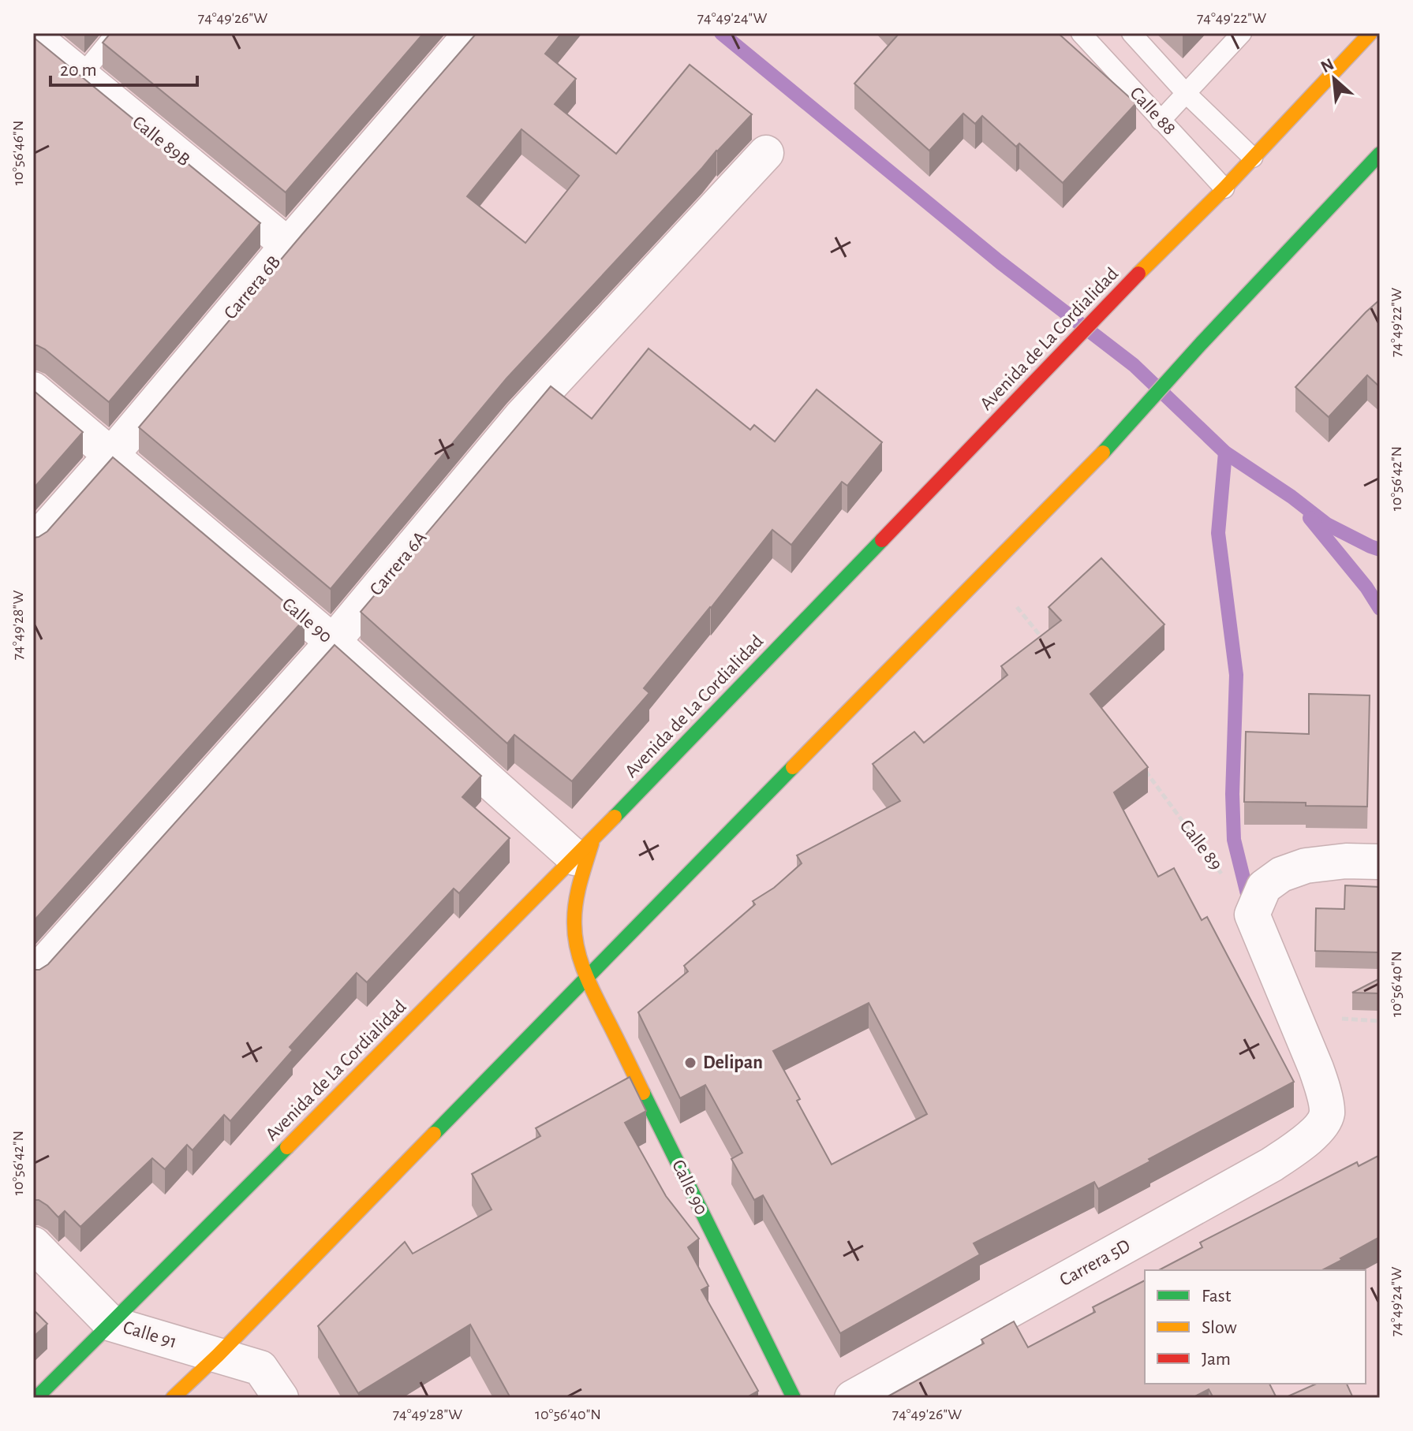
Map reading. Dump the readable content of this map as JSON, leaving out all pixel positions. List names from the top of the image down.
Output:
{
  "streets": {
    "main road": ["Avenida de La Cordialidad", "Calle 90"],
    "street": [
      "Calle 89B",
      "Carrera 6B",
      "Carrera 6A",
      "Carrera 5D",
      "Calle 91"
    ],
    "lane": ["Calle 88"],
    "path": ["Calle 89"]
  },
  "crossings": [
    ["Calle 88", "Avenida de La Cordialidad"],
    ["Calle 89B", "Carrera 6B"],
    ["Carrera 6B", "Calle 90"],
    ["Avenida de La Cordialidad", "Calle 90"],
    ["Avenida de La Cordialidad", "Calle 91"],
    ["Carrera 6A", "Calle 90"],
    ["Calle 89", "Carrera 5D"]
  ],
  "places": ["Delipan"],
  "legend": ["Fast", "Slow", "Jam"],
  "scale_bar": "20 m",
  "north": "top left",
  "coordinates": [
    "74°49'26\"W",
    "74°49'24\"W",
    "74°49'22\"W",
    "10°56'46\"N",
    "10°56'42\"N",
    "74°49'28\"W",
    "10°56'40\"N"
  ]
}
